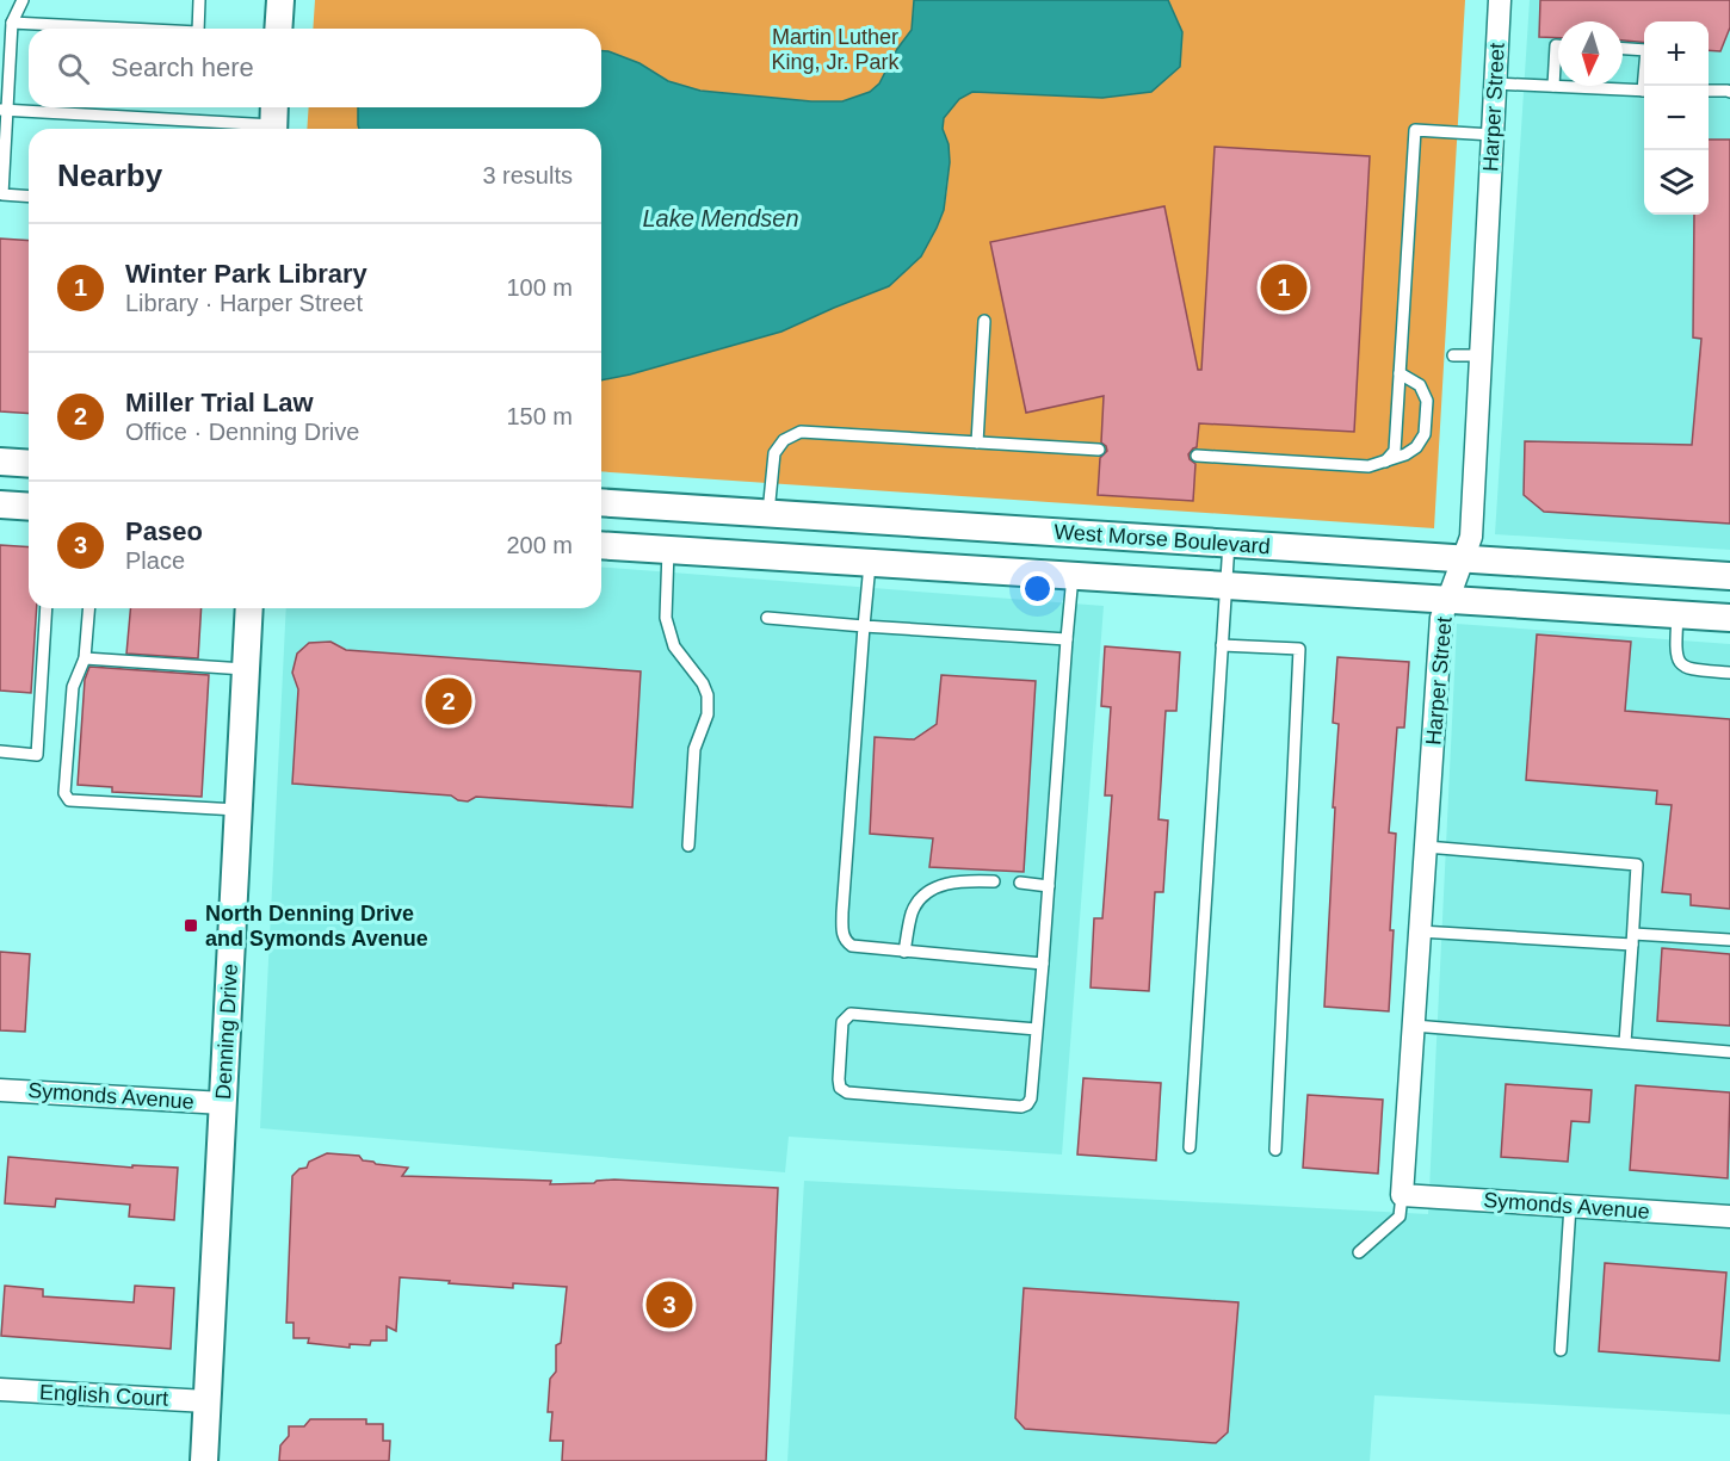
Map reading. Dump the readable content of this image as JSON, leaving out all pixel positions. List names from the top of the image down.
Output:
{
  "streets": {
    "street": [
      "Harper Street",
      "West Morse Boulevard",
      "Denning Drive",
      "Symonds Avenue",
      "English Court"
    ]
  },
  "crossings": [
    ["Harper Street", "West Morse Boulevard"],
    ["Harper Street", "Symonds Avenue"],
    ["Denning Drive", "Symonds Avenue"],
    ["Denning Drive", "English Court"]
  ],
  "water": ["Lake Mendsen"],
  "parks": ["Martin Luther King, Jr. Park"],
  "places": {
    "transit": ["North Denning Drive and Symonds Avenue"]
  },
  "north": "bottom",
  "page": {
    "map_buttons": ["+", "−"],
    "search": "Search here",
    "heading": ["Nearby", "3 results"],
    "list": [
      {
        "mark": "1",
        "name": "Winter Park Library",
        "note": "Library · Harper Street",
        "value": "100 m"
      },
      {
        "mark": "2",
        "name": "Miller Trial Law",
        "note": "Office · Denning Drive",
        "value": "150 m"
      },
      {
        "mark": "3",
        "name": "Paseo",
        "note": "Place",
        "value": "200 m"
      }
    ],
    "pins": ["1", "2", "3"]
  }
}
